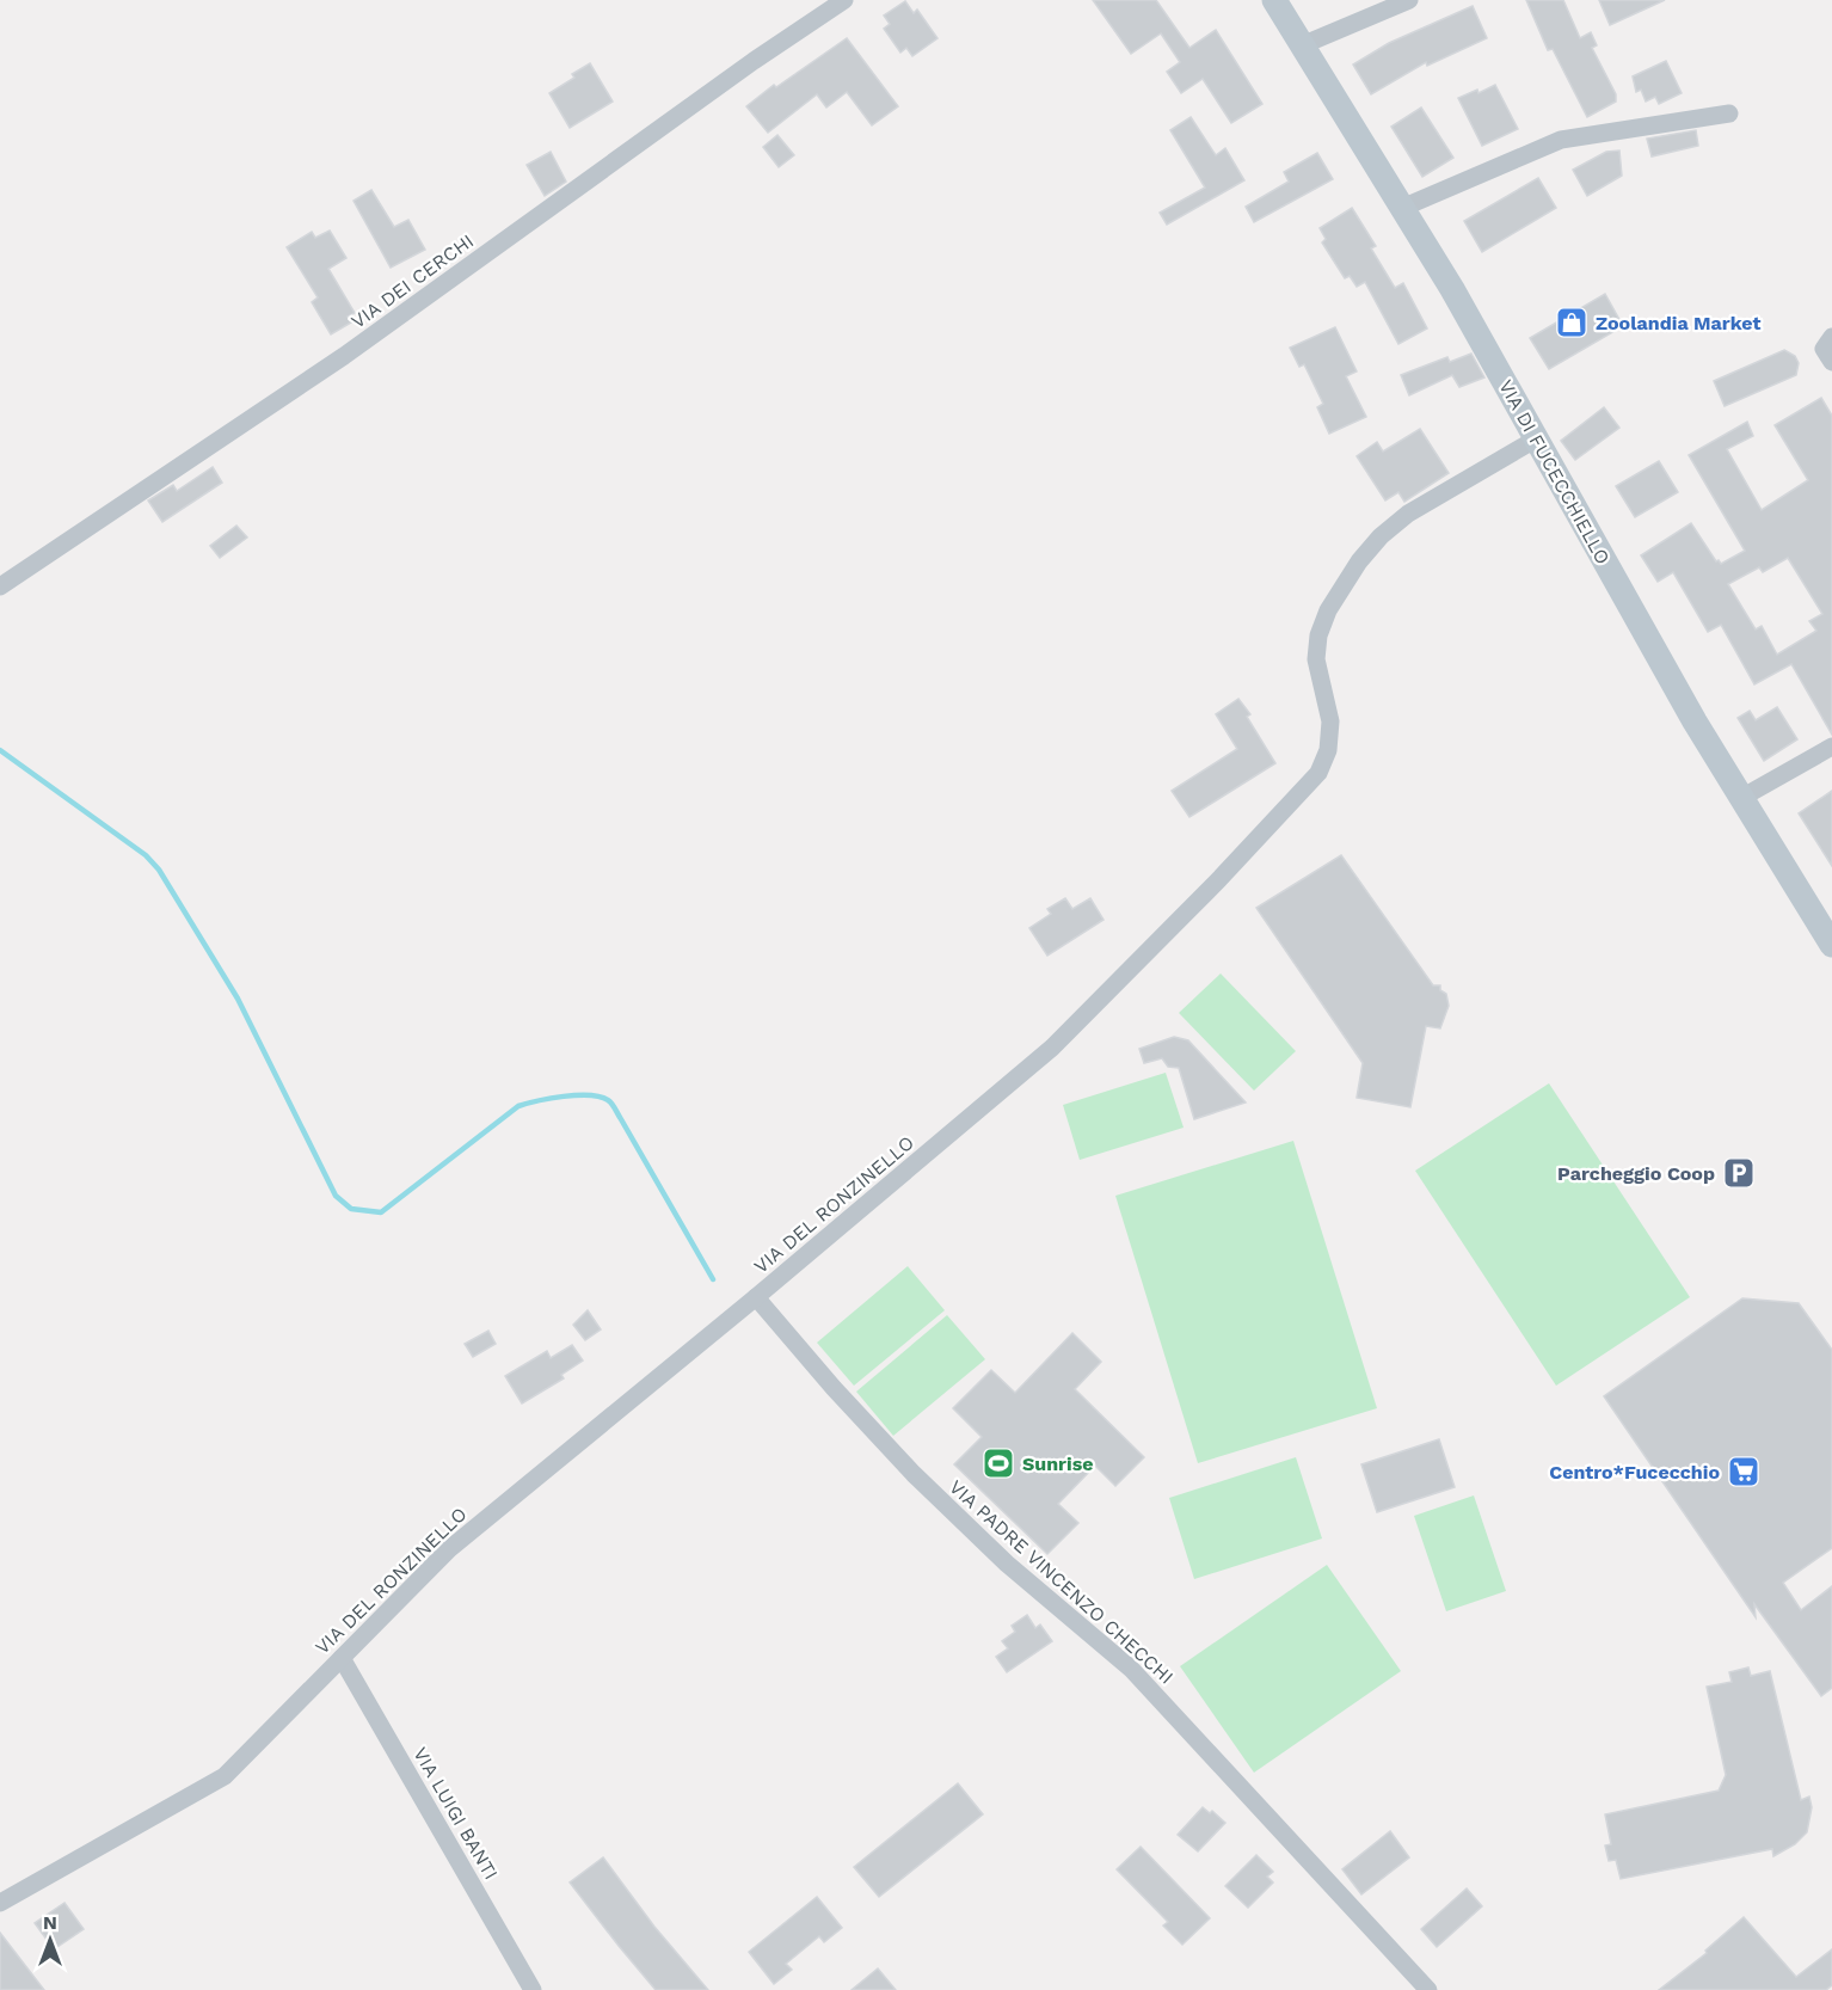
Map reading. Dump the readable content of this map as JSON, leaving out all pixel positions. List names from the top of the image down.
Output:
{
  "streets": {
    "main road": ["VIA DI FUCECCHIELLO"],
    "street": [
      "VIA DEI CERCHI",
      "VIA DEL RONZINELLO",
      "VIA PADRE VINCENZO CHECCHI",
      "VIA LUIGI BANTI"
    ]
  },
  "crossings": [
    ["VIA DI FUCECCHIELLO", "VIA DEL RONZINELLO"],
    ["VIA DEL RONZINELLO", "VIA PADRE VINCENZO CHECCHI"],
    ["VIA DEL RONZINELLO", "VIA LUIGI BANTI"]
  ],
  "places": {
    "shop": ["Zoolandia Market"],
    "parking": ["Parcheggio Coop"],
    "sports": ["Sunrise"],
    "supermarket": ["Centro*Fucecchio"]
  },
  "north": "top"
}
